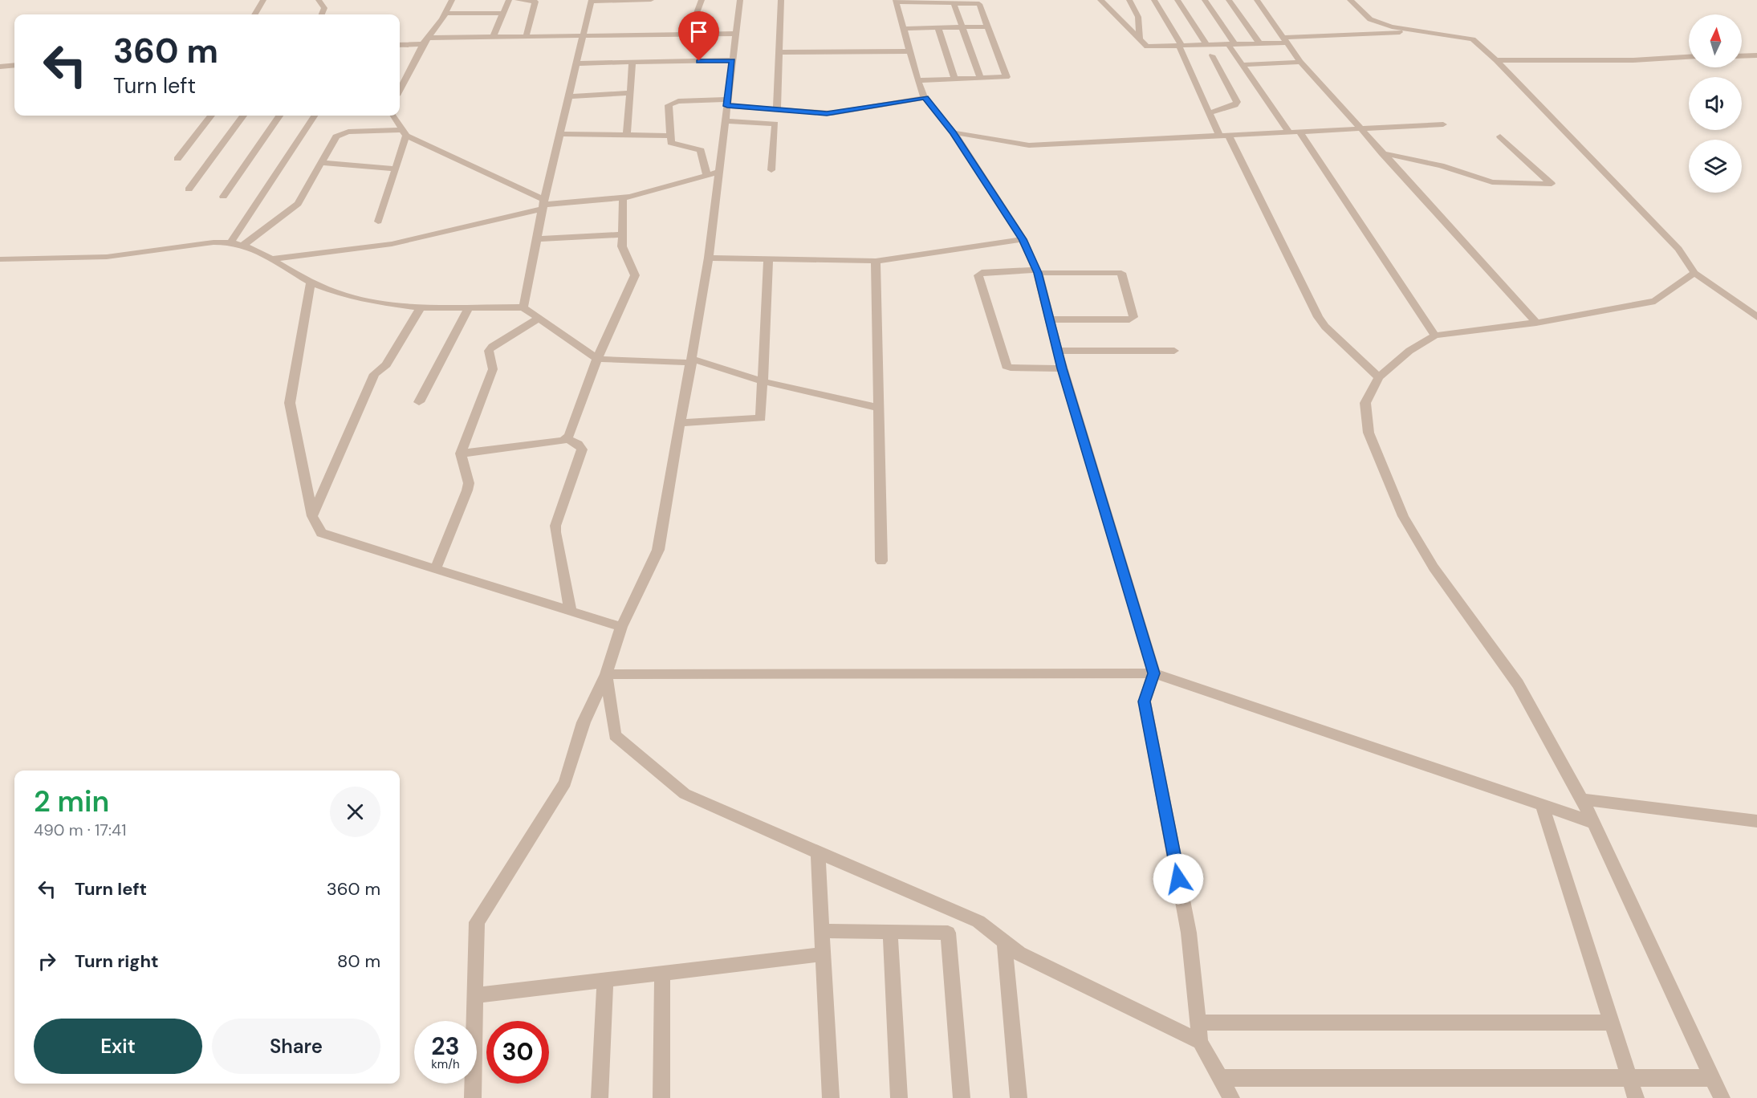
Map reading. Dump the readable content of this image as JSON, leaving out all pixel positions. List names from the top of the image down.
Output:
{
  "north": "top",
  "page": {
    "turn": ["360 m", "Turn left"],
    "heading": ["2 min", "490 m · 17:41"],
    "list": [
      {
        "name": "Turn left",
        "value": "360 m"
      },
      {
        "name": "Turn right",
        "value": "80 m"
      }
    ],
    "buttons": ["Exit", "Share"],
    "speed": "23 km/h",
    "limit": "30"
  }
}
